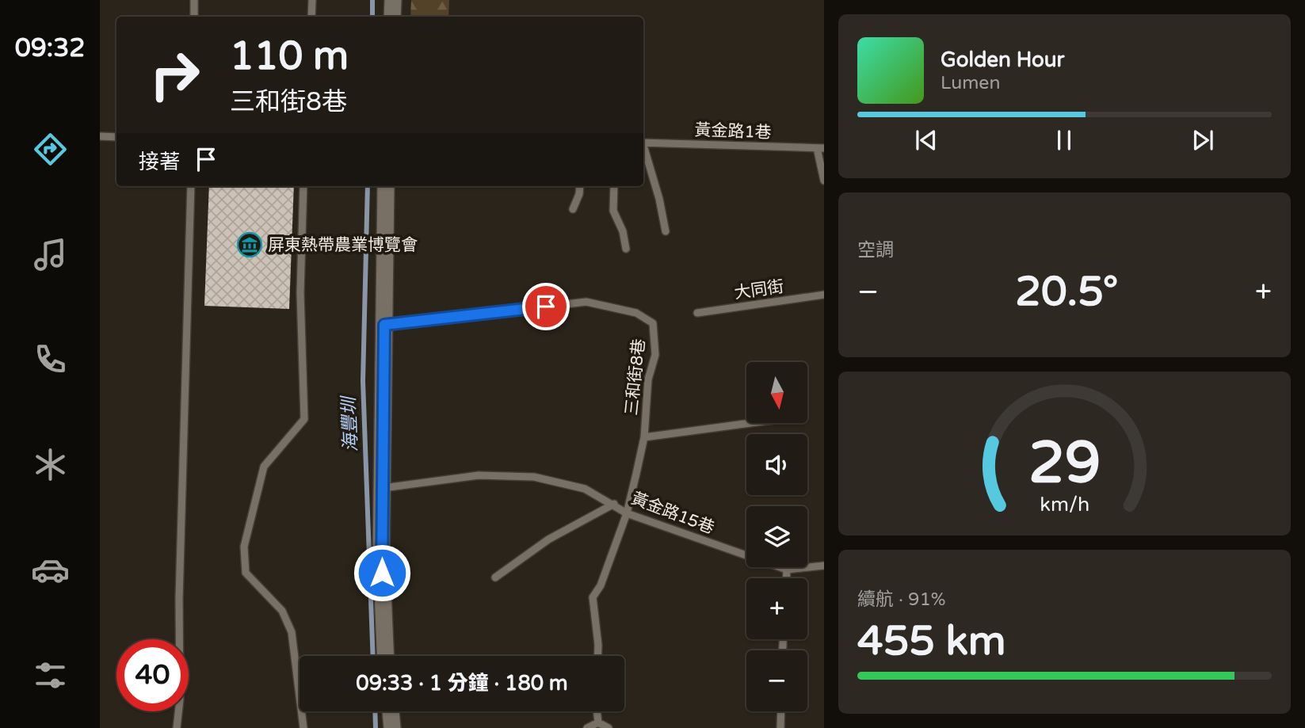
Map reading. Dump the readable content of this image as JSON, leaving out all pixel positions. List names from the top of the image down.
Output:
{
  "streets": {
    "lane": [
      "黃金路1巷",
      "大同街",
      "三和街8巷",
      "黃金路15巷"
    ]
  },
  "crossings": [
    ["三和街8巷", "黃金路15巷"]
  ],
  "water": ["海豐圳"],
  "places": {
    "museum": ["屏東熱帶農業博覽會"]
  },
  "north": "bottom",
  "page": {
    "tabs": "09:32",
    "turn": ["110 m", "三和街8巷"],
    "song": ["Golden Hour", "Lumen"],
    "then": "接著",
    "tile": [
      "空調",
      ["續航 · 91%", "455 km"]
    ],
    "heat": ["−", "20.5°", "+"],
    "map_buttons": ["+", "−"],
    "limit": "40",
    "trip": "09:33 · 1 分鐘 · 180 m",
    "gauge": ["29", "km/h"]
  }
}
